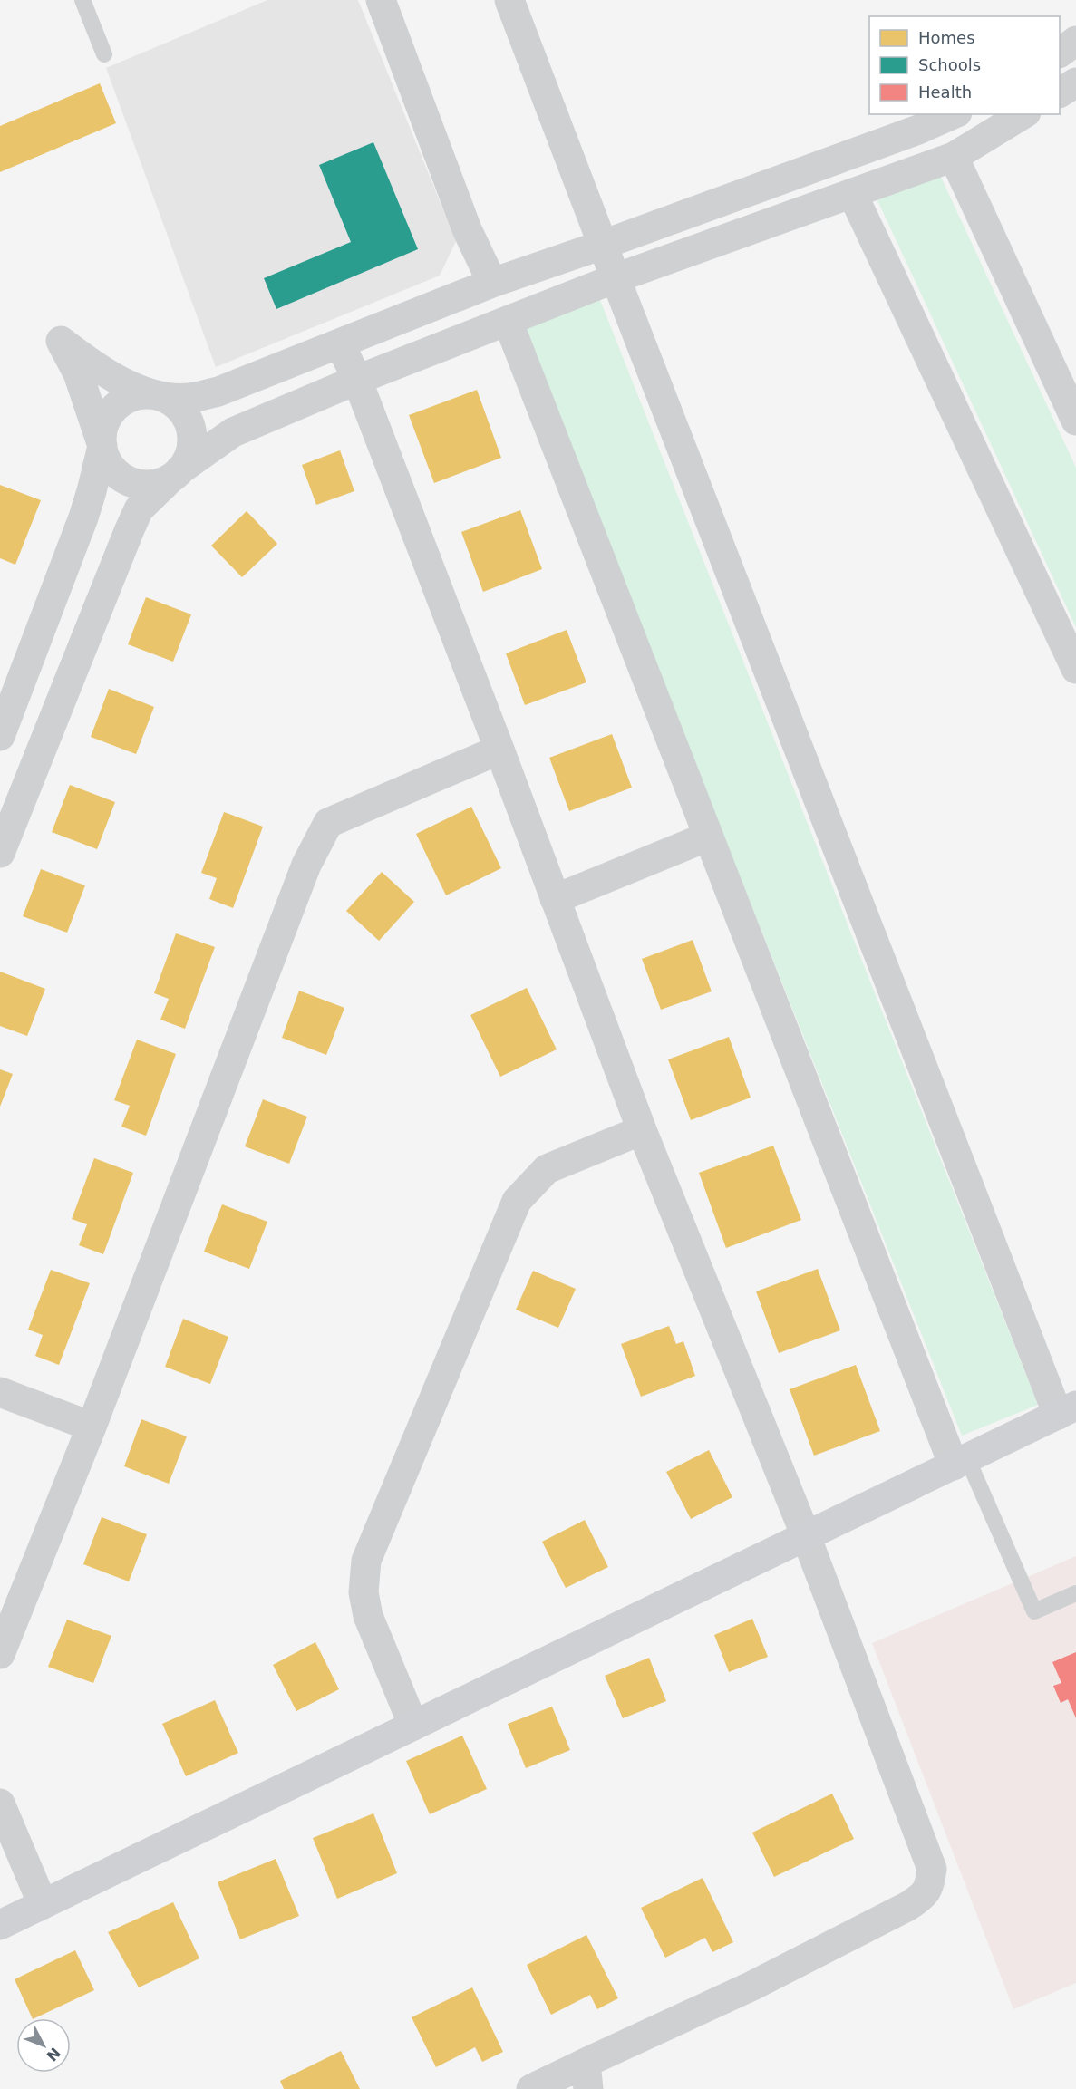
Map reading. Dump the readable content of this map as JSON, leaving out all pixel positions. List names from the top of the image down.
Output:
{
  "legend": ["Homes", "Schools", "Health"],
  "north": "bottom right"
}
